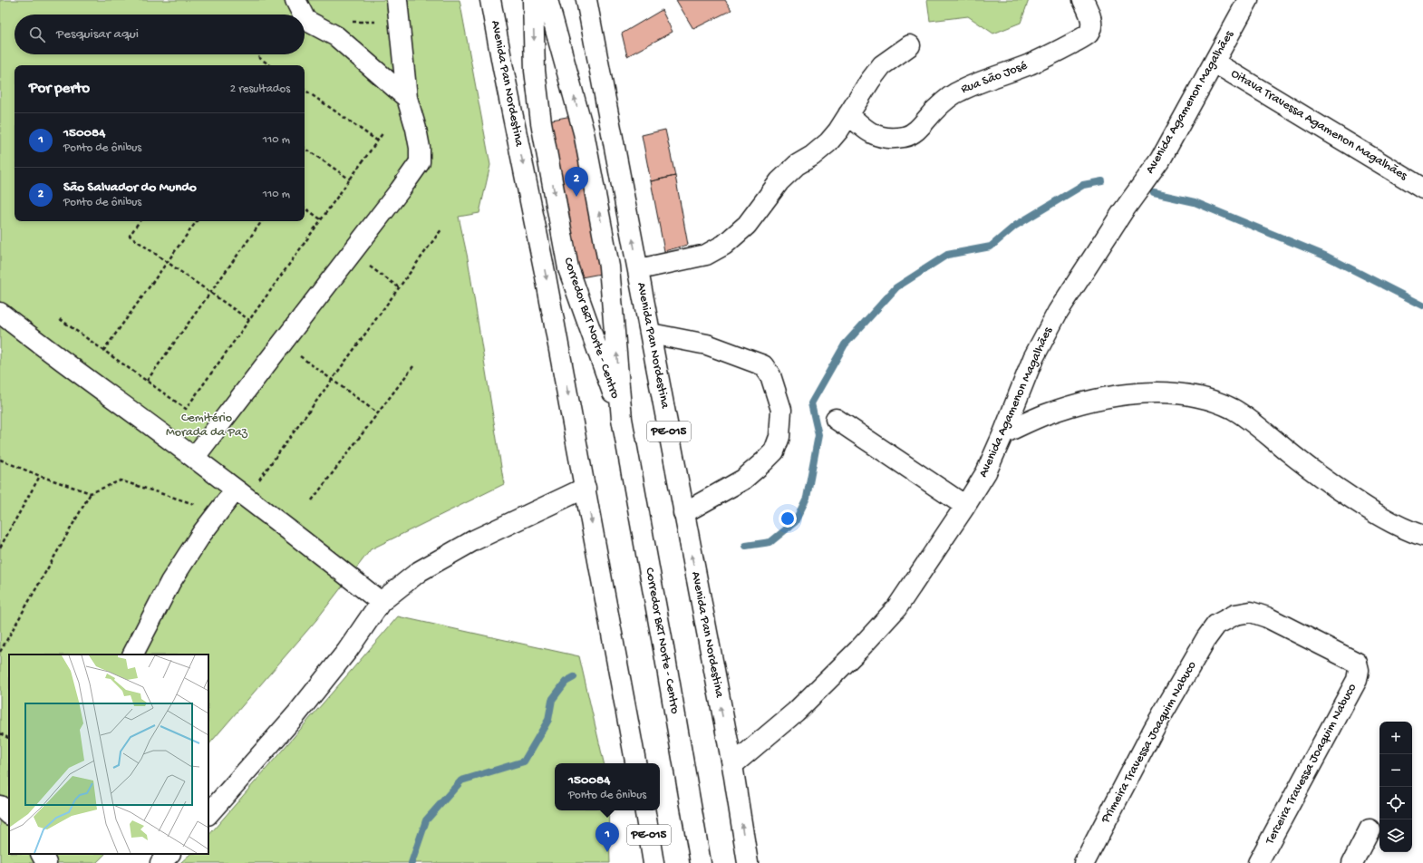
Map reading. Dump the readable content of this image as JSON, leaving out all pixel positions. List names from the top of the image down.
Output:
{
  "streets": {
    "main road": [
      "Rua São José",
      "Avenida Pan Nordestina",
      "Avenida Agamenon Magalhães",
      "Oitava Travessa Agamenon Magalhães",
      "Corredor BRT Norte - Centro",
      "PE-015",
      "Primeira Travessa Joaquim Nabuco",
      "Terceira Travessa Joaquim Nabuco"
    ]
  },
  "crossings": [
    ["Avenida Pan Nordestina", "Avenida Agamenon Magalhães"],
    ["Avenida Agamenon Magalhães", "Oitava Travessa Agamenon Magalhães"],
    ["Primeira Travessa Joaquim Nabuco", "Terceira Travessa Joaquim Nabuco"]
  ],
  "parks": ["Cemitério Morada da Paz"],
  "page": {
    "search": "Pesquisar aqui",
    "heading": ["Por perto", "2 resultados"],
    "list": [
      {
        "mark": "1",
        "name": "150084",
        "note": "Ponto de ônibus",
        "value": "110 m"
      },
      {
        "mark": "2",
        "name": "São Salvador do Mundo",
        "note": "Ponto de ônibus",
        "value": "110 m"
      }
    ],
    "pins": ["2", "1"],
    "map_buttons": ["+", "−"],
    "popup": ["150084", "Ponto de ônibus"]
  }
}
